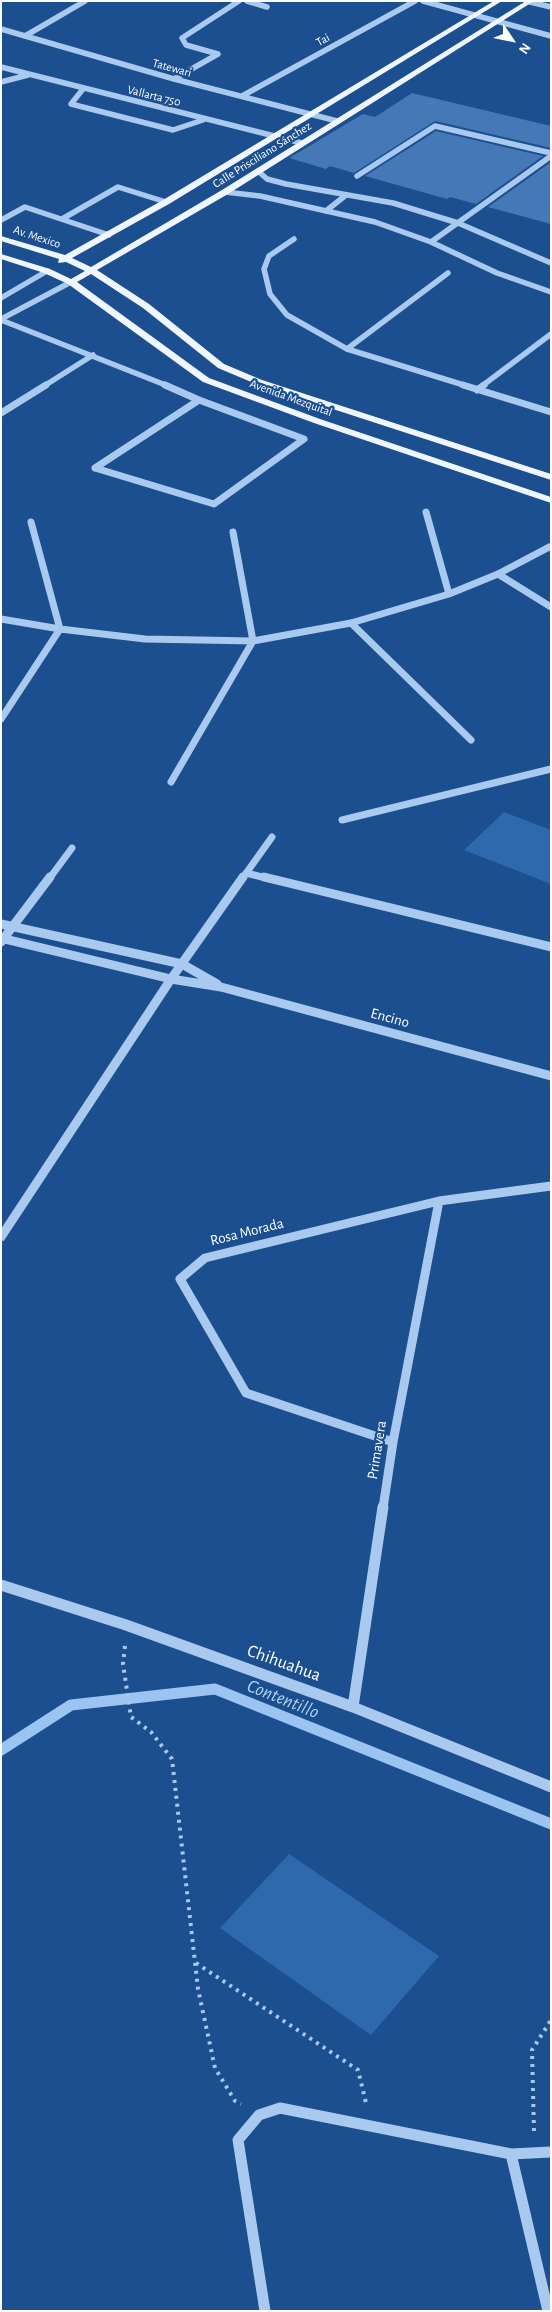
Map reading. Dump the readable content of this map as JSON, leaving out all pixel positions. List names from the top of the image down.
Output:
{
  "streets": {
    "main road": ["Calle Prisciliano Sánchez", "Av. Mexico", "Avenida Mezquital"],
    "street": [
      "Tai",
      "Tatewari",
      "Vallarta 750",
      "Encino",
      "Rosa Morada",
      "Primavera",
      "Chihuahua"
    ]
  },
  "crossings": [
    ["Tai", "Tatewari"],
    ["Tatewari", "Calle Prisciliano Sánchez"],
    ["Vallarta 750", "Calle Prisciliano Sánchez"],
    ["Calle Prisciliano Sánchez", "Av. Mexico"],
    ["Calle Prisciliano Sánchez", "Avenida Mezquital"],
    ["Av. Mexico", "Avenida Mezquital"],
    ["Rosa Morada", "Primavera"],
    ["Primavera", "Chihuahua"]
  ],
  "water": ["Contentillo"],
  "north": "bottom right"
}
